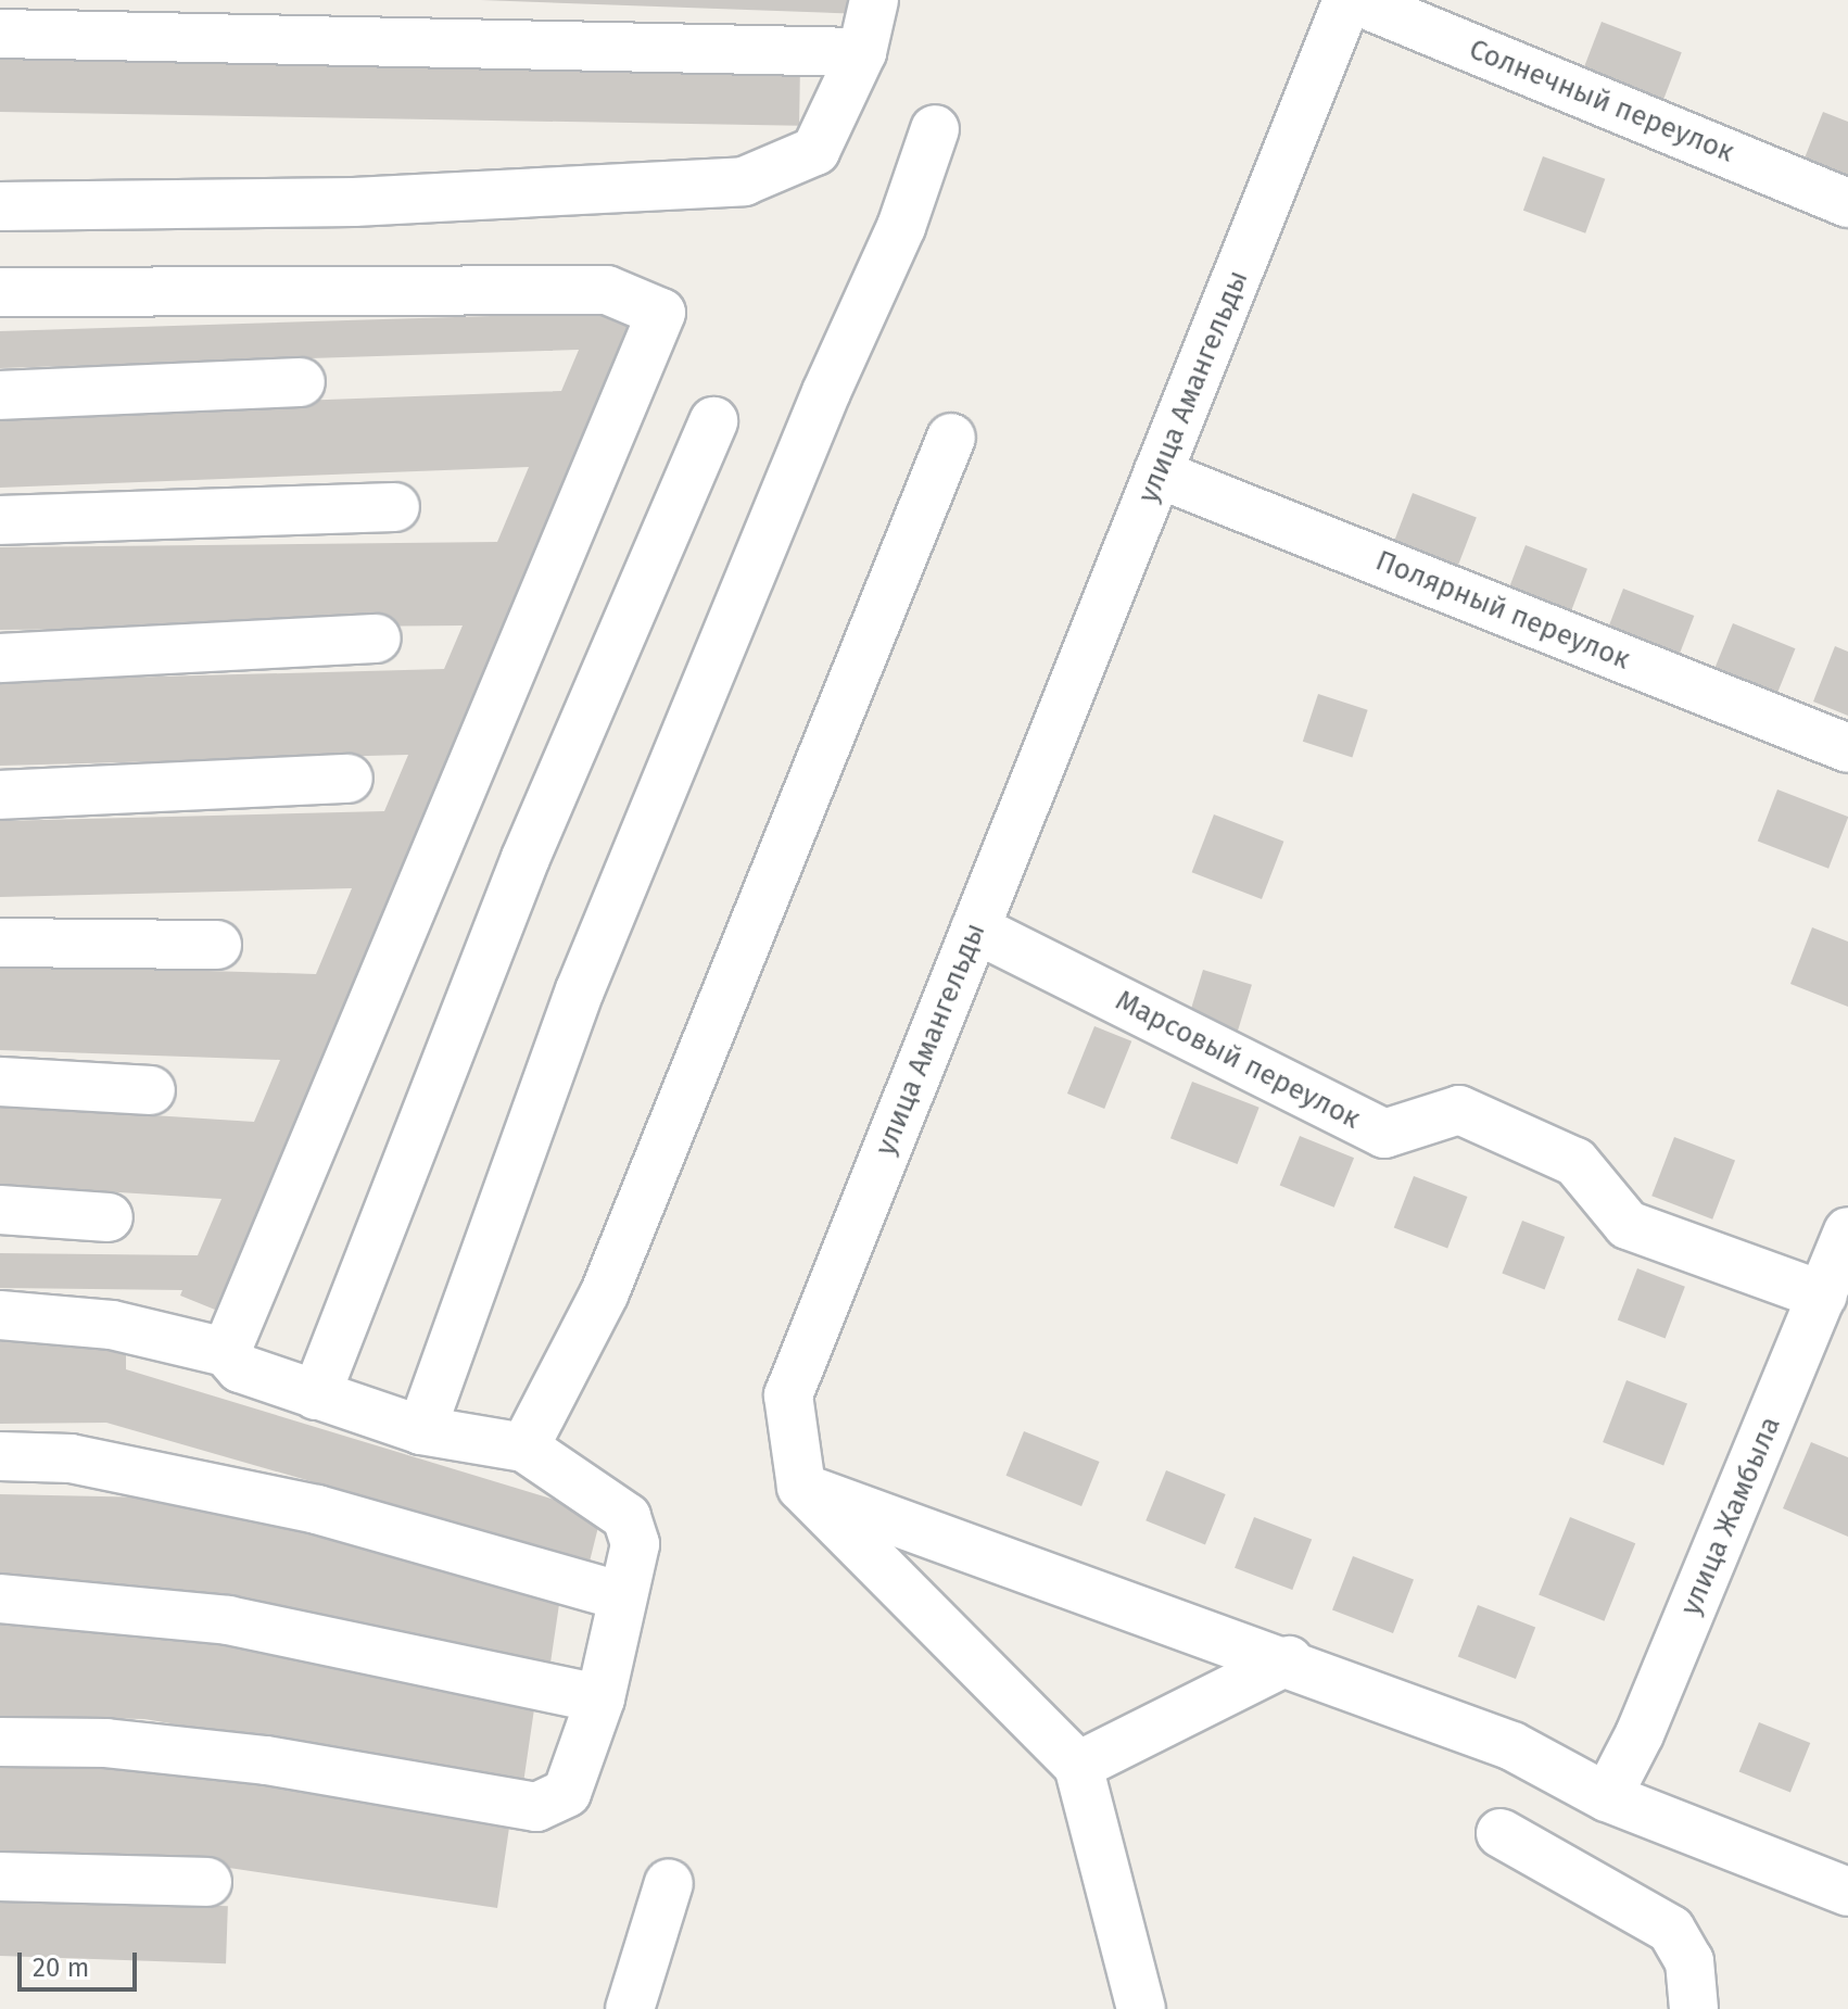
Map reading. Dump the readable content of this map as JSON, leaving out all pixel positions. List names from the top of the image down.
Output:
{
  "streets": {
    "street": [
      "Солнечный переулок",
      "улица Амангельды",
      "Полярный переулок",
      "Марсовый переулок",
      "улица Жамбыла"
    ]
  },
  "crossings": [
    ["улица Амангельды", "Полярный переулок"],
    ["улица Амангельды", "Марсовый переулок"],
    ["Марсовый переулок", "улица Жамбыла"]
  ],
  "scale_bar": "20 m"
}
